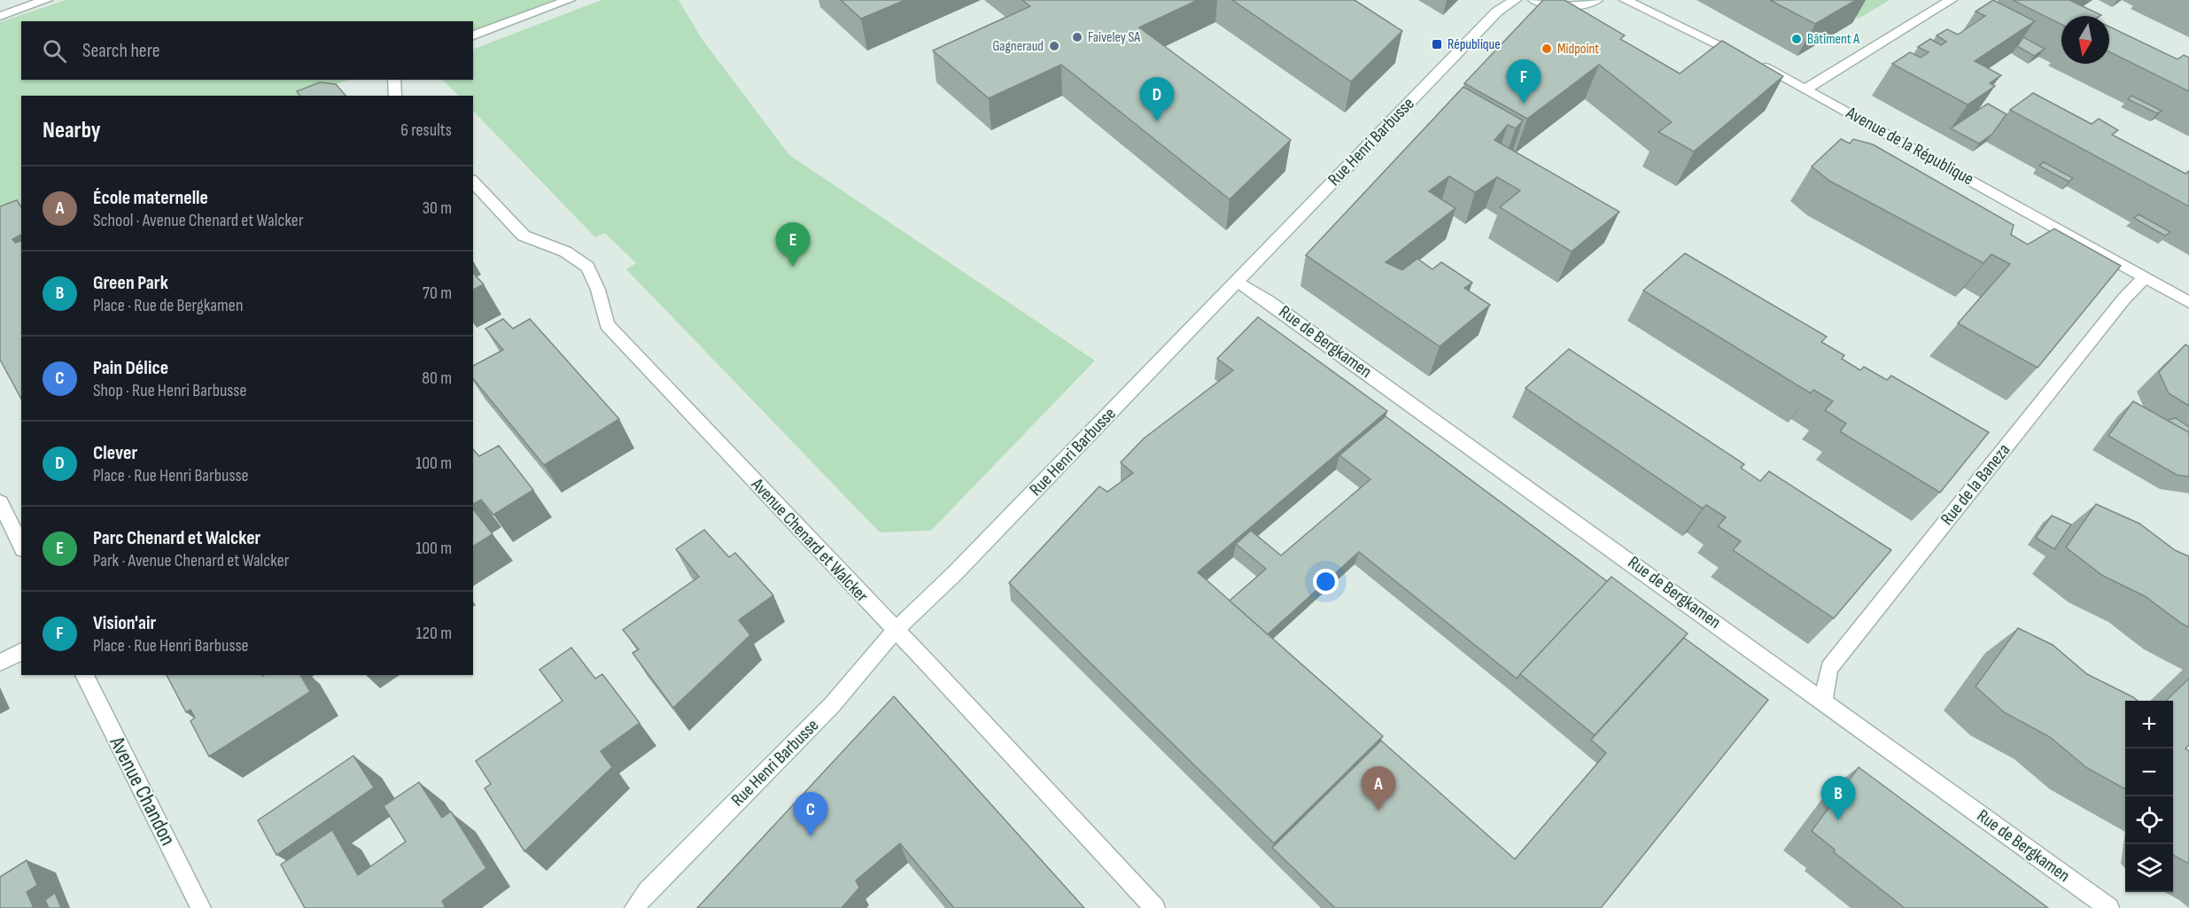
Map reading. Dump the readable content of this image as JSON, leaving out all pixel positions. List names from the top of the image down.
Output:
{
  "streets": {
    "street": [
      "Rue Henri Barbusse",
      "Avenue de la République",
      "Rue de Bergkamen",
      "Rue de la Baneza",
      "Avenue Chenard et Walcker",
      "Avenue Chandon"
    ]
  },
  "crossings": [
    ["Rue Henri Barbusse", "Rue de Bergkamen"],
    ["Rue Henri Barbusse", "Avenue Chenard et Walcker"],
    ["Avenue de la République", "Rue de la Baneza"],
    ["Rue de Bergkamen", "Rue de la Baneza"]
  ],
  "places": {
    "other": [
      "Faiveley SA",
      "Bâtiment A",
      "Gagneraud",
      "Midpoint"
    ],
    "transit": ["République"]
  },
  "north": "bottom",
  "page": {
    "search": "Search here",
    "pins": [
      "F",
      "D",
      "E",
      "A",
      "B",
      "C"
    ],
    "heading": ["Nearby", "6 results"],
    "list": [
      {
        "mark": "A",
        "name": "École maternelle",
        "note": "School · Avenue Chenard et Walcker",
        "value": "30 m"
      },
      {
        "mark": "B",
        "name": "Green Park",
        "note": "Place · Rue de Bergkamen",
        "value": "70 m"
      },
      {
        "mark": "C",
        "name": "Pain Délice",
        "note": "Shop · Rue Henri Barbusse",
        "value": "80 m"
      },
      {
        "mark": "D",
        "name": "Clever",
        "note": "Place · Rue Henri Barbusse",
        "value": "100 m"
      },
      {
        "mark": "E",
        "name": "Parc Chenard et Walcker",
        "note": "Park · Avenue Chenard et Walcker",
        "value": "100 m"
      },
      {
        "mark": "F",
        "name": "Vision'air",
        "note": "Place · Rue Henri Barbusse",
        "value": "120 m"
      }
    ],
    "map_buttons": ["+", "−"]
  }
}
